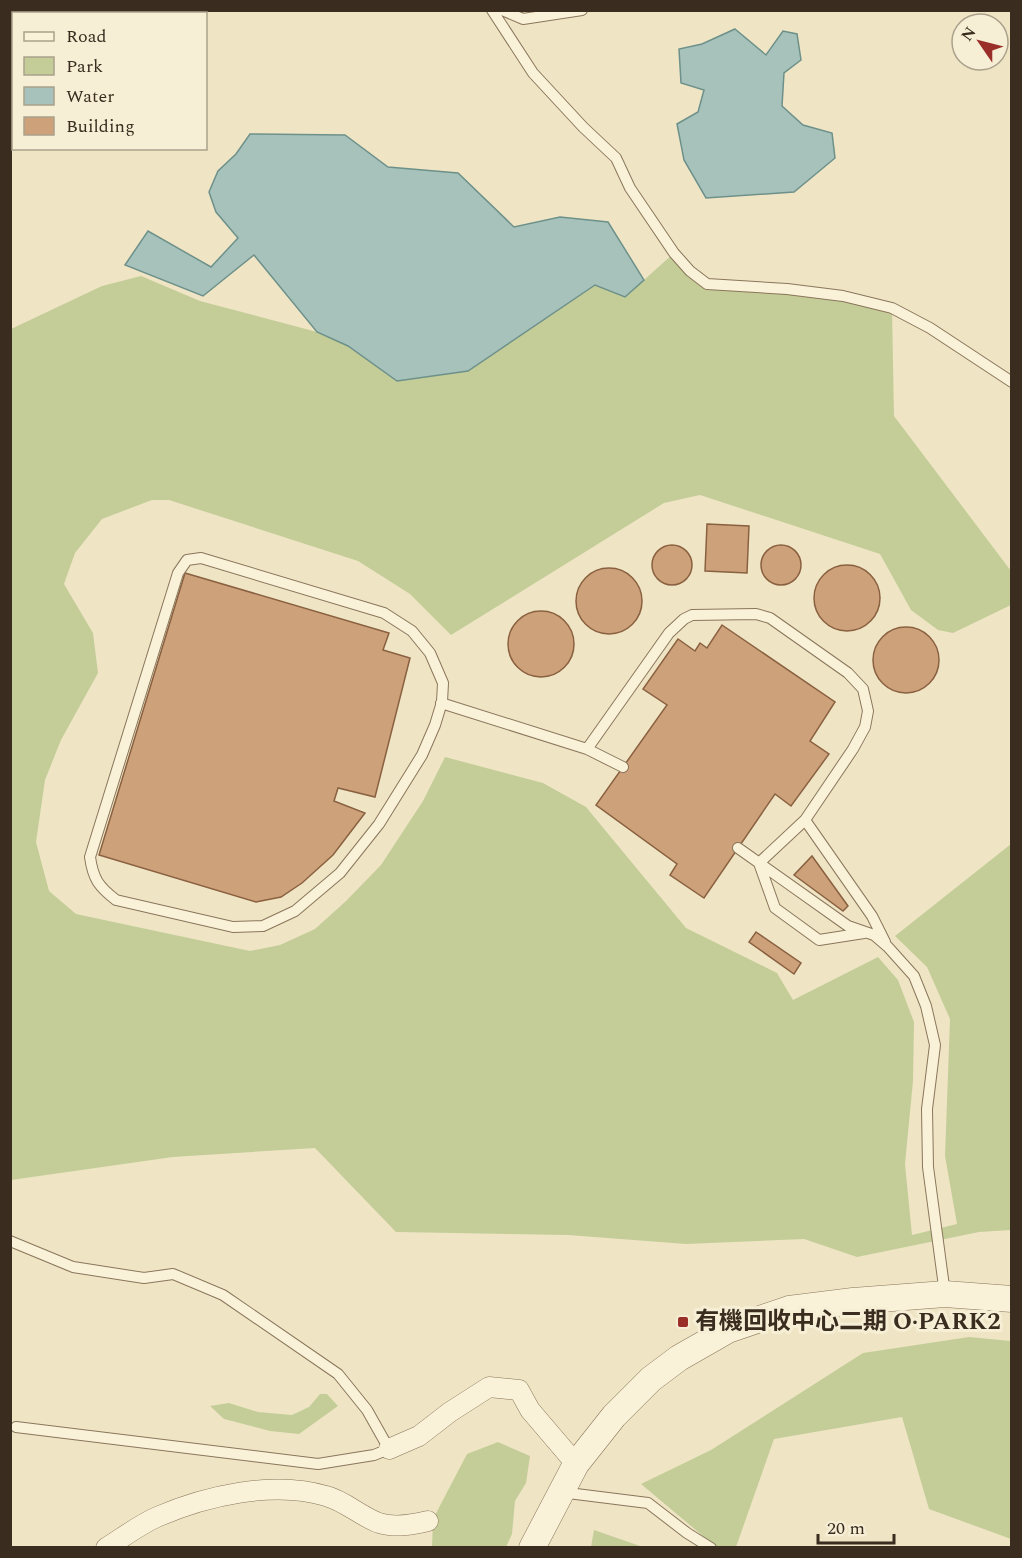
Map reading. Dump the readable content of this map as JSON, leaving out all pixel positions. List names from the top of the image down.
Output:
{
  "places": {
    "transit": ["有機回收中心二期 O·PARK2"]
  },
  "legend": [
    "Road",
    "Park",
    "Water",
    "Building"
  ],
  "scale_bar": "20 m",
  "north": "top left"
}
